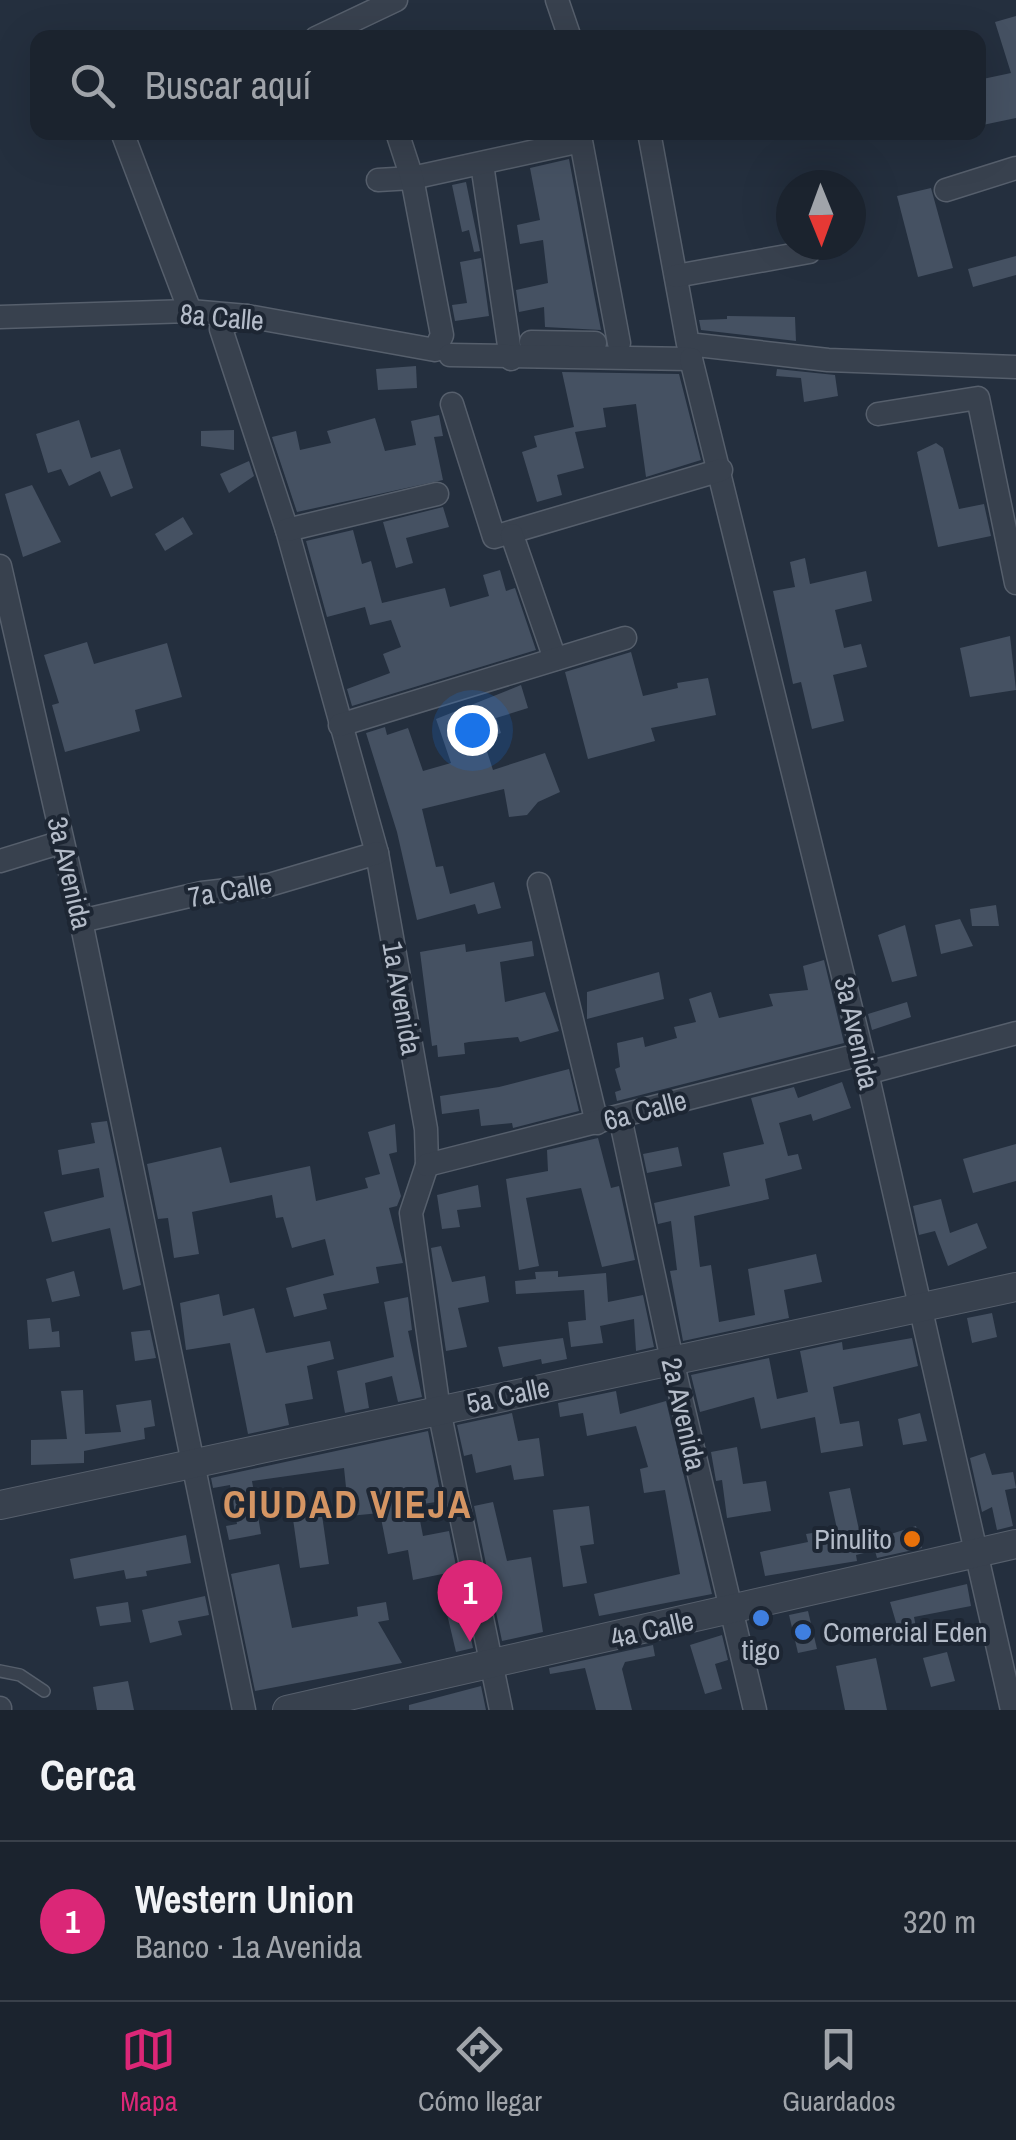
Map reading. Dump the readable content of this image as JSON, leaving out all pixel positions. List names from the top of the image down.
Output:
{
  "streets": {
    "street": [
      "8a Calle",
      "3a Avenida",
      "7a Calle",
      "1a Avenida",
      "6a Calle",
      "5a Calle",
      "2a Avenida",
      "4a Calle"
    ]
  },
  "crossings": [
    ["8a Calle", "3a Avenida"],
    ["8a Calle", "1a Avenida"],
    ["3a Avenida", "7a Calle"],
    ["3a Avenida", "6a Calle"],
    ["3a Avenida", "5a Calle"],
    ["3a Avenida", "4a Calle"],
    ["7a Calle", "1a Avenida"],
    ["1a Avenida", "6a Calle"],
    ["1a Avenida", "5a Calle"],
    ["1a Avenida", "4a Calle"],
    ["6a Calle", "2a Avenida"],
    ["5a Calle", "2a Avenida"],
    ["2a Avenida", "4a Calle"]
  ],
  "districts": ["CIUDAD VIEJA"],
  "places": ["Pinulito", "tigo", "Comercial Eden"],
  "north": "bottom",
  "page": {
    "search": "Buscar aquí",
    "pins": "1",
    "heading": "Cerca",
    "list": [
      {
        "mark": "1",
        "name": "Western Union",
        "note": "Banco · 1a Avenida",
        "value": "320 m"
      }
    ],
    "nav": ["Mapa", "Cómo llegar", "Guardados"]
  }
}
